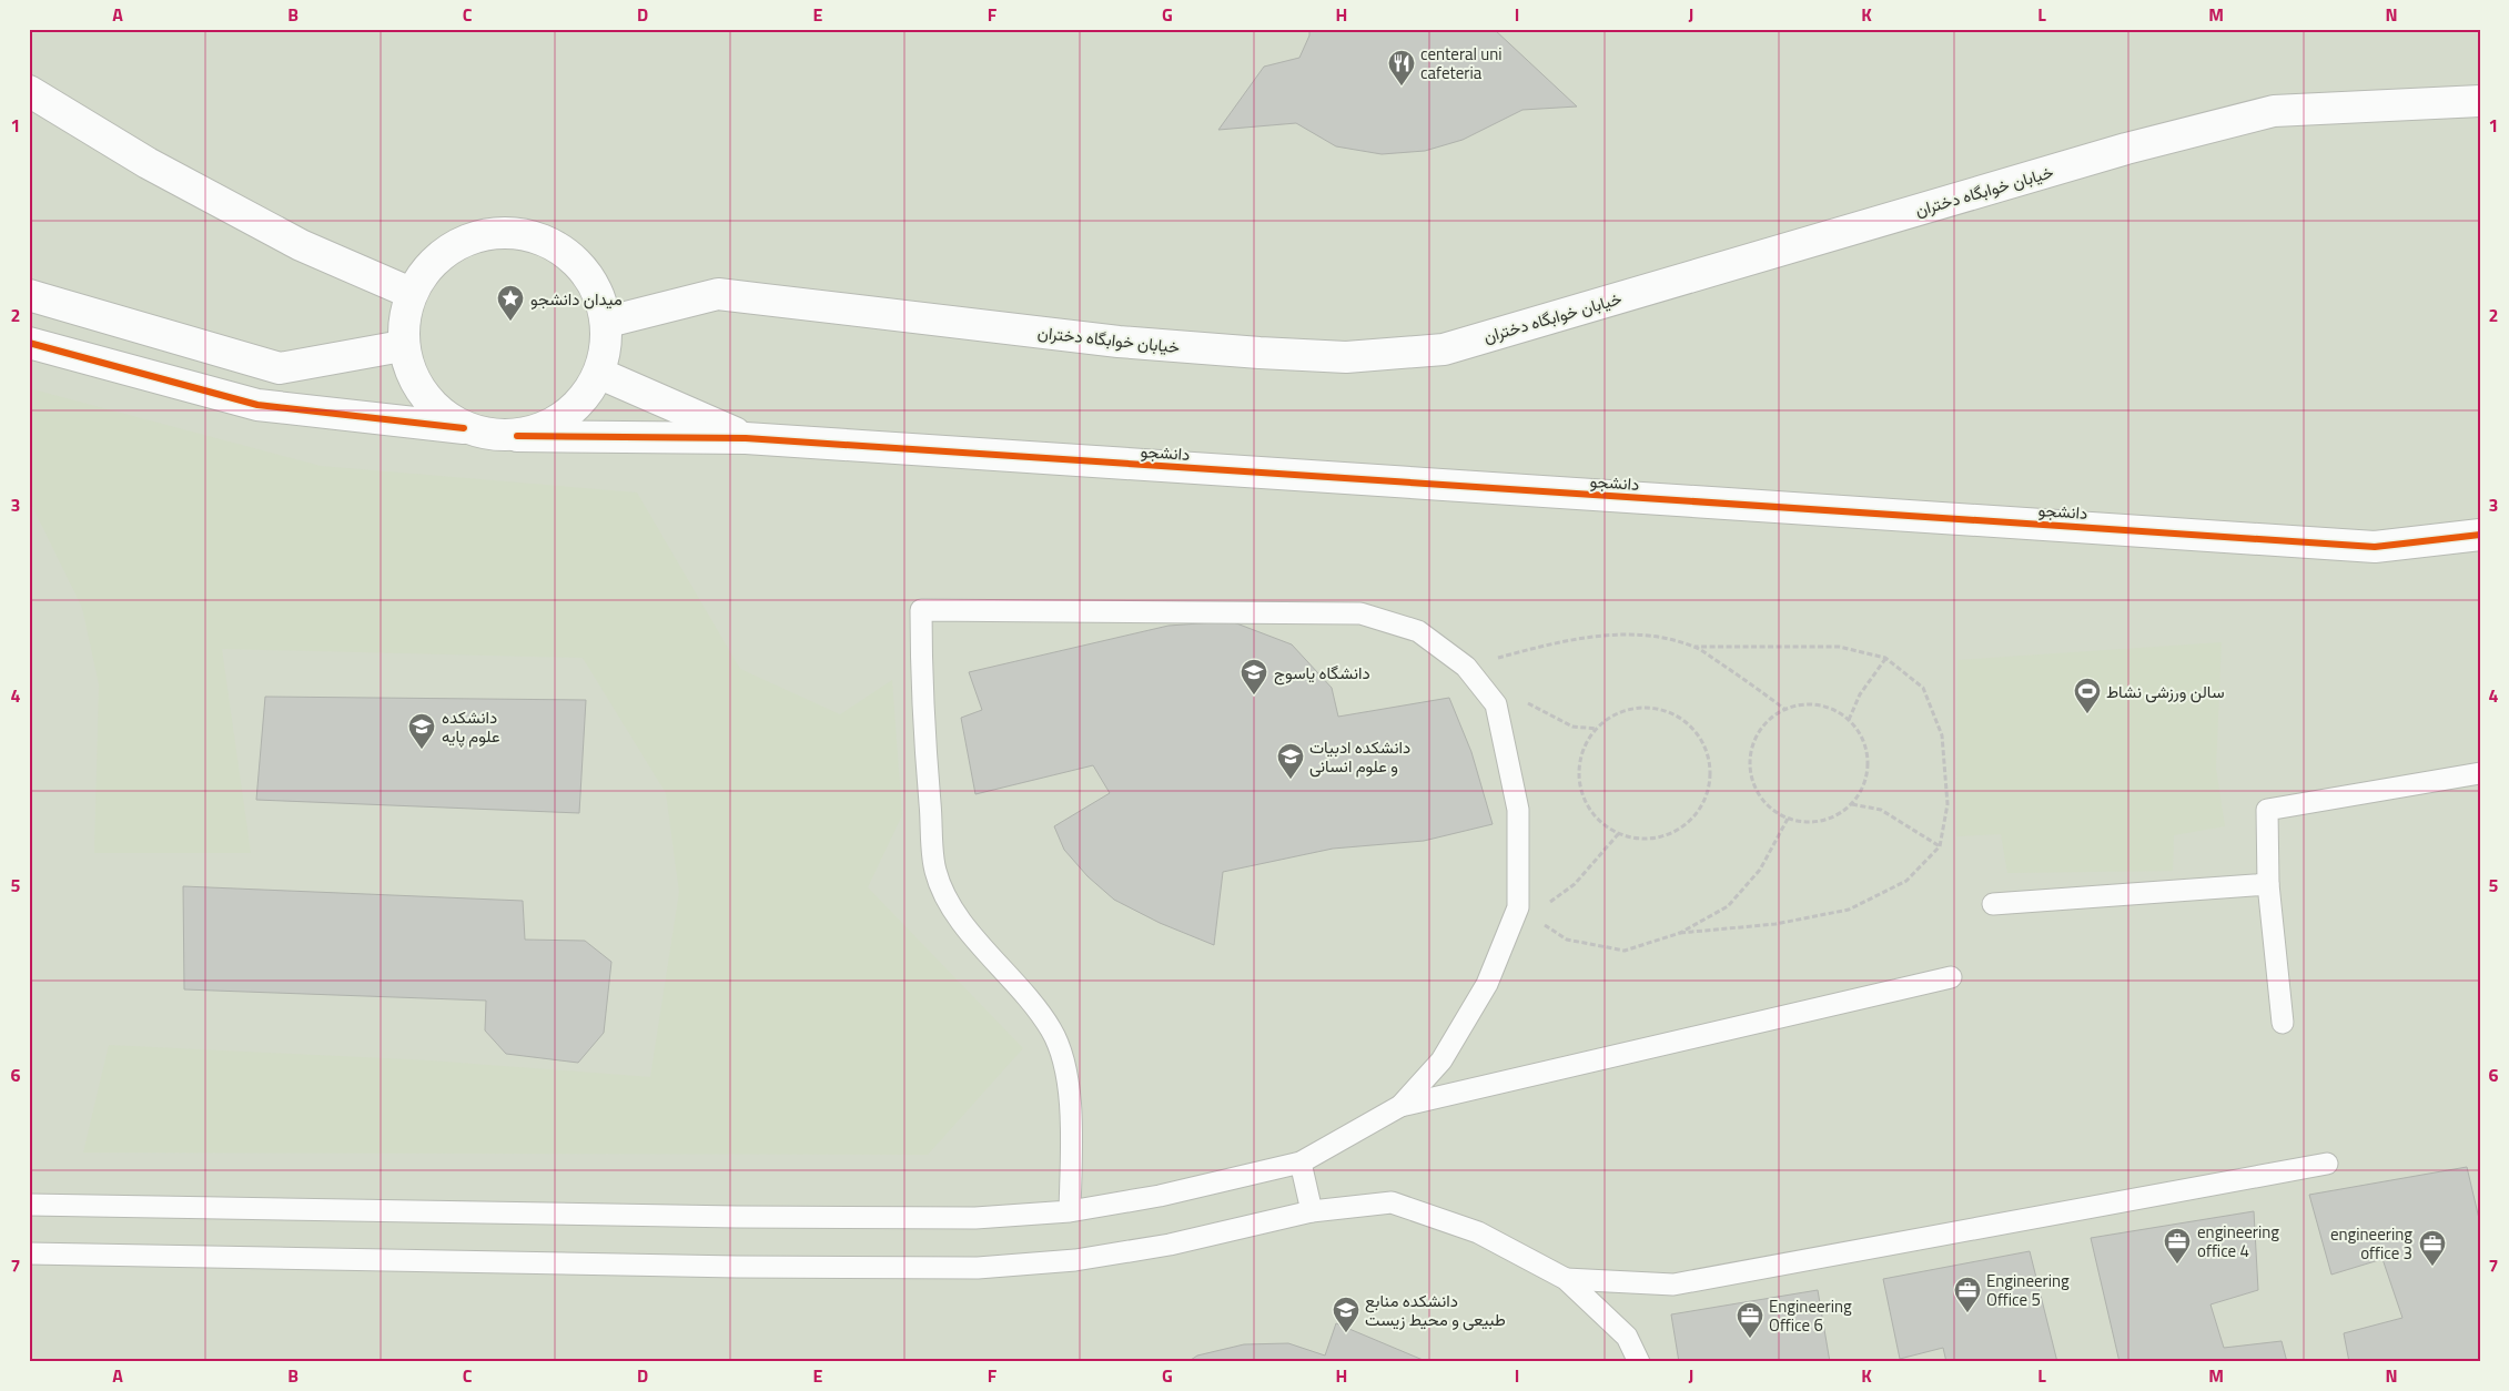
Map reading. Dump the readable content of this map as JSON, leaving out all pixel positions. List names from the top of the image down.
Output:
{
  "streets": {
    "street": ["خیابان خوابگاه دختران", "دانشجو"]
  },
  "places": {
    "restaurant": ["centeral uni cafeteria"],
    "place": ["میدان دانشجو"],
    "school or university": [
      "دانشگاه یاسوج",
      "دانشکده علوم پایه",
      "دانشکده ادبیات و علوم انسانی",
      "دانشکده منابع طبیعی و محیط زیست"
    ],
    "sports": ["سالن ورزشی نشاط"],
    "office": [
      "engineering office 4",
      "engineering office 3",
      "Engineering Office 5",
      "Engineering Office 6"
    ]
  },
  "grid": {
    "columns": [
      "A",
      "B",
      "C",
      "D",
      "E",
      "F",
      "G",
      "H",
      "I",
      "J",
      "K",
      "L",
      "M",
      "N"
    ],
    "rows": [
      "1",
      "2",
      "3",
      "4",
      "5",
      "6",
      "7"
    ]
  }
}
